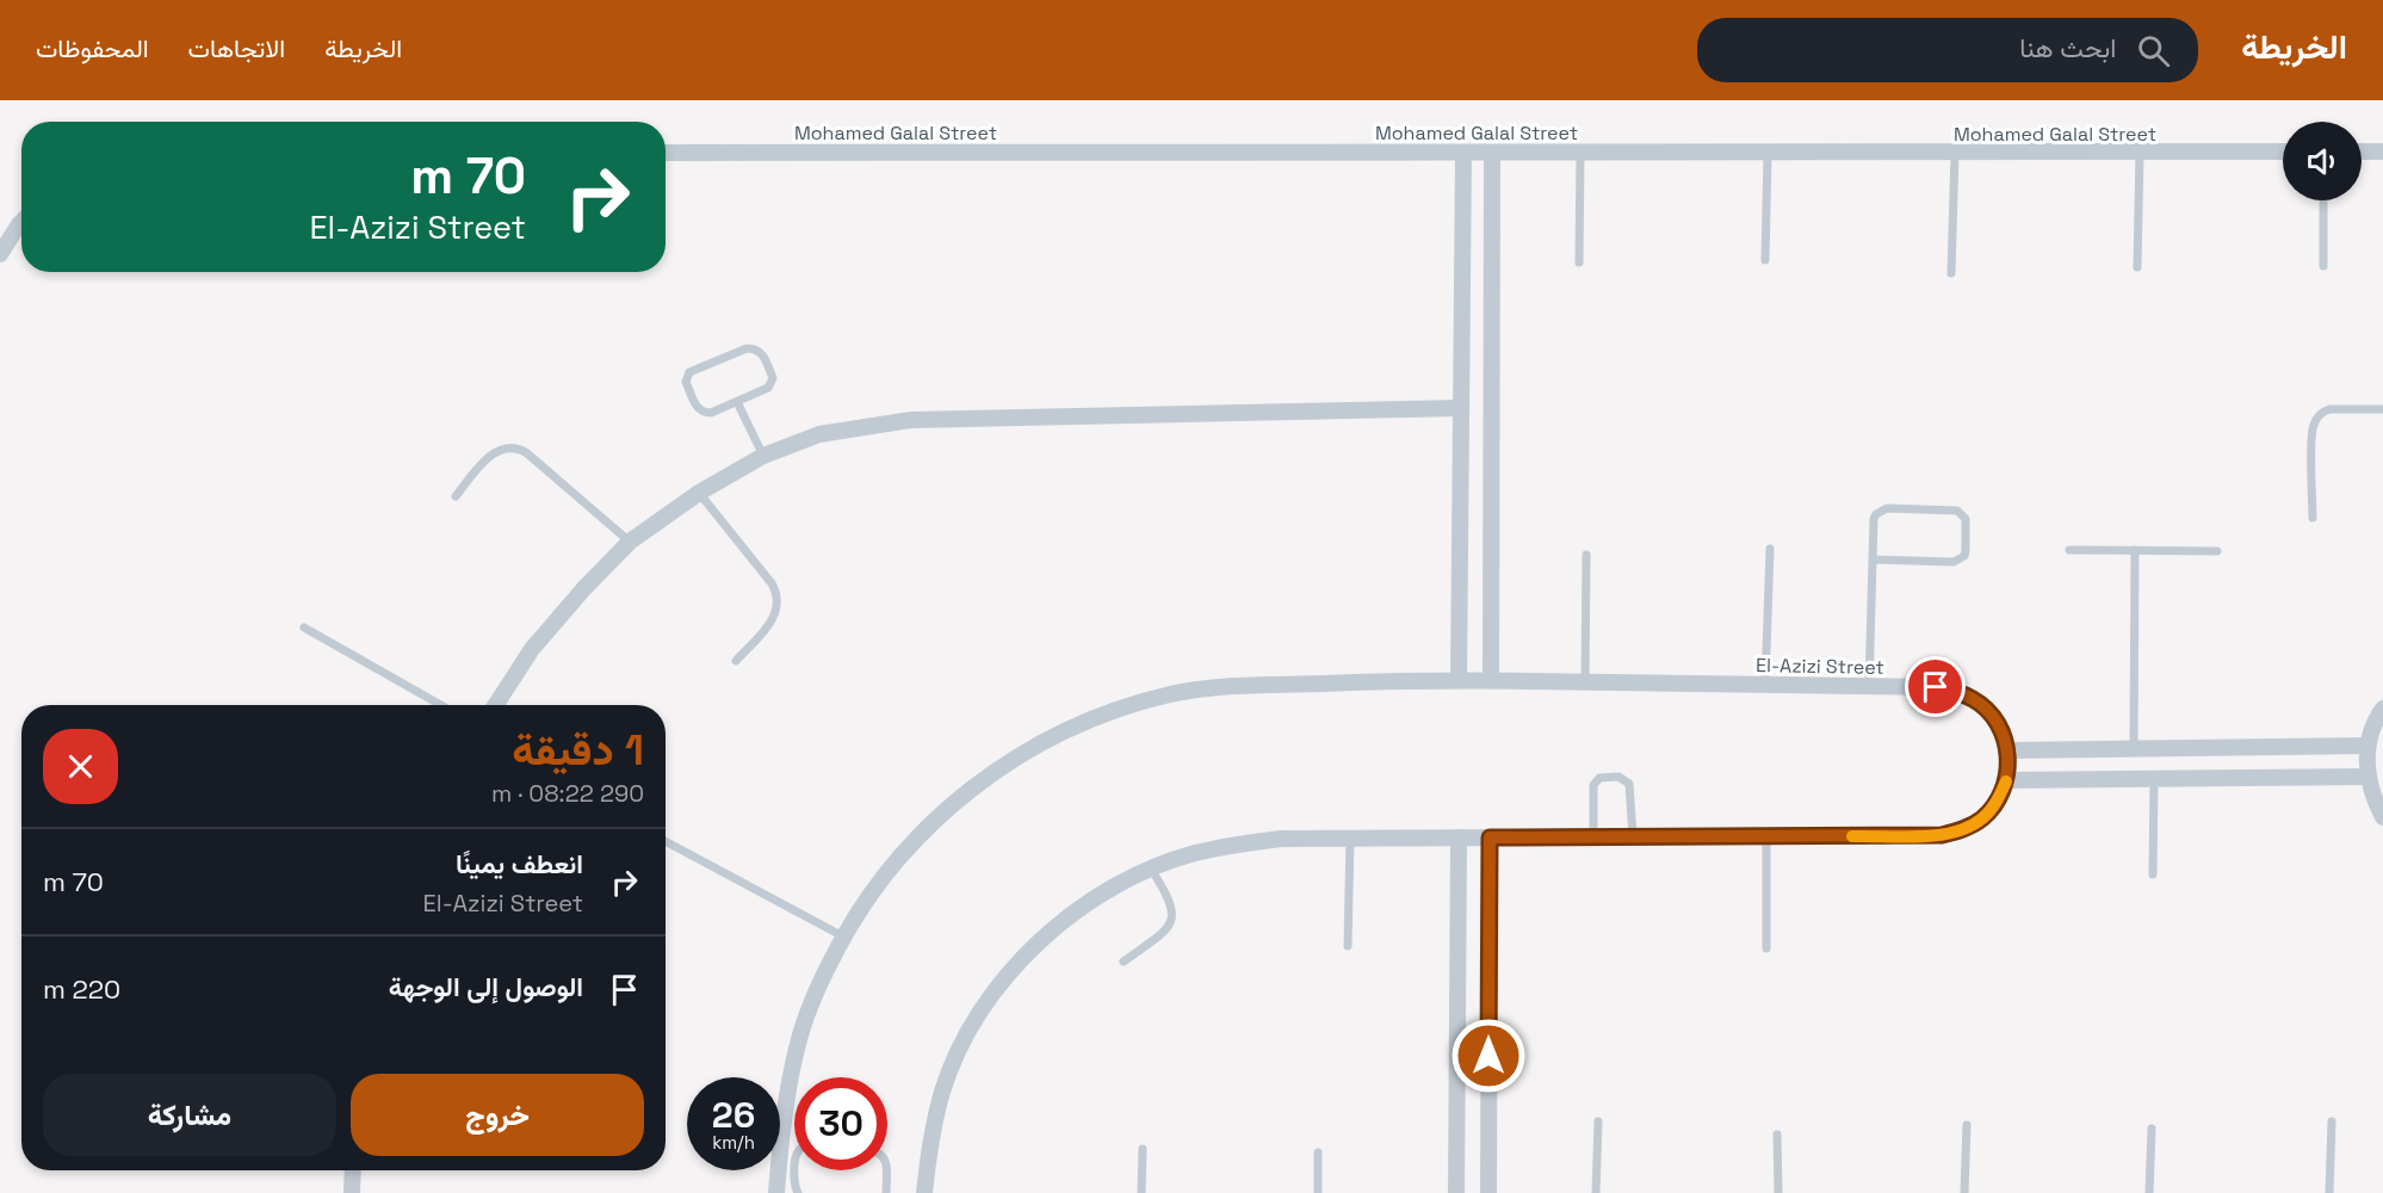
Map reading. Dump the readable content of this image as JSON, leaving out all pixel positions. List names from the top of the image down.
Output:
{
  "streets": {
    "street": ["Mohamed Galal Street", "El-Azizi Street"]
  },
  "page": {
    "header": "الخريطة",
    "search": "ابحث هنا",
    "nav": ["الخريطة", "الاتجاهات", "المحفوظات"],
    "turn": ["70 m", "El-Azizi Street"],
    "heading": ["1 دقيقة", "290 m · 08:22"],
    "list": [
      {
        "name": "انعطف يمينًا",
        "note": "El-Azizi Street",
        "value": "70 m"
      },
      {
        "name": "الوصول إلى الوجهة",
        "value": "220 m"
      }
    ],
    "buttons": ["خروج", "مشاركة"],
    "speed": "26 km/h",
    "limit": "30"
  }
}
